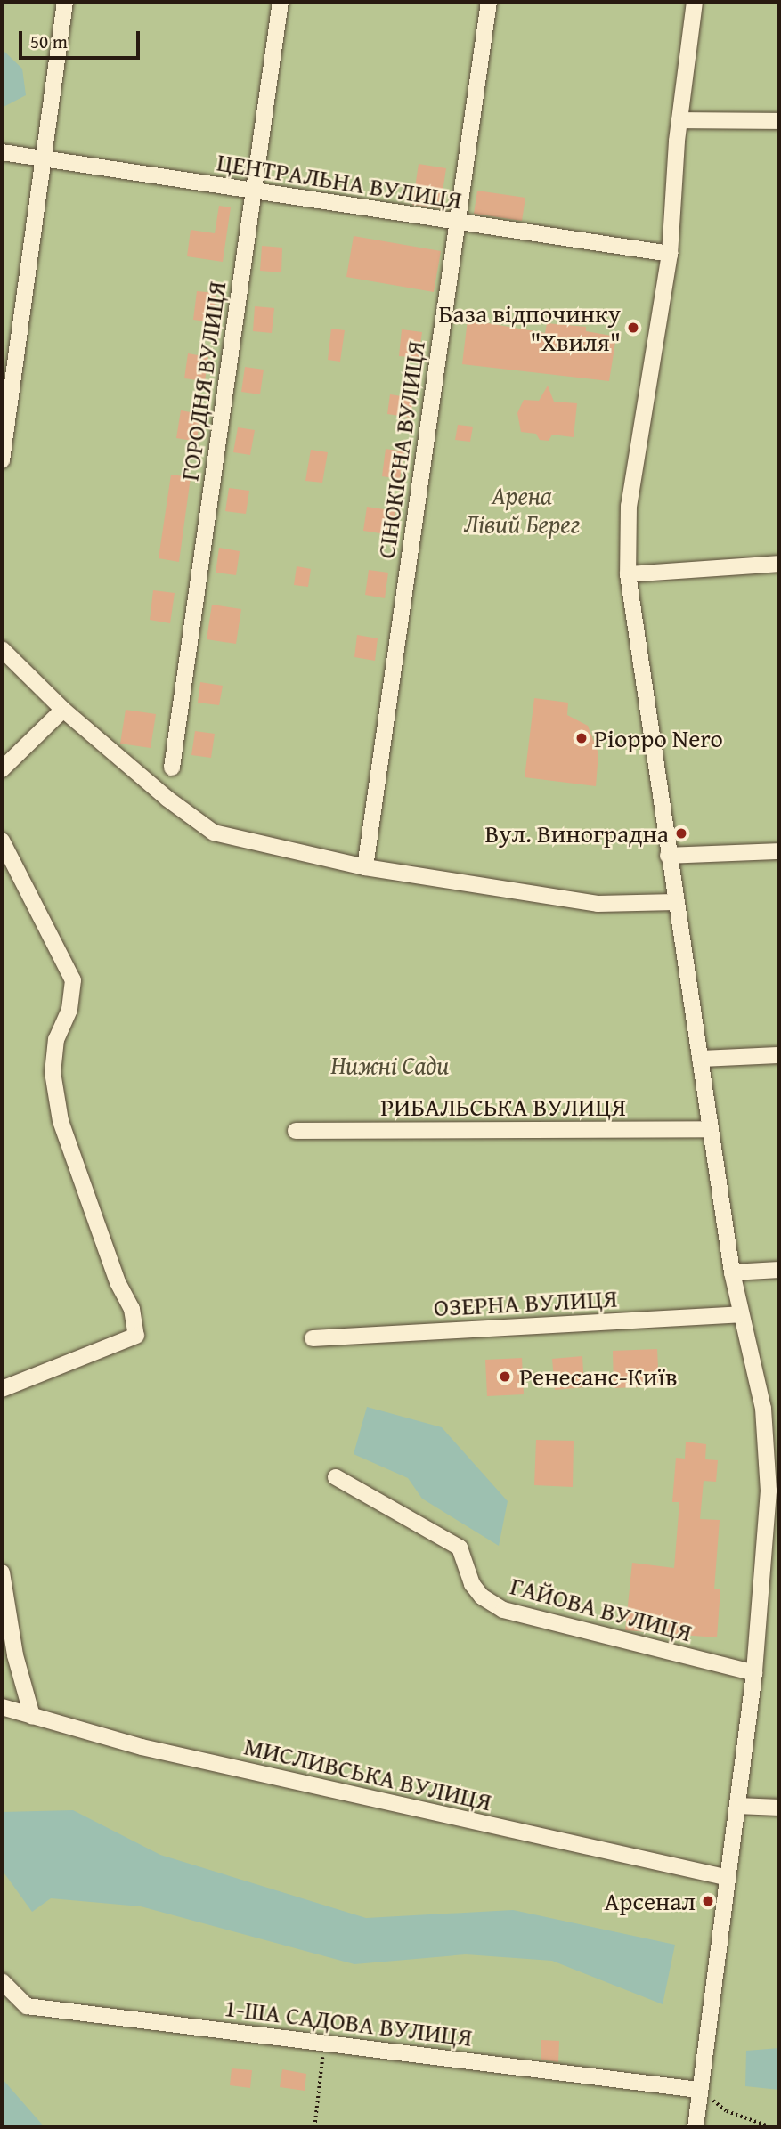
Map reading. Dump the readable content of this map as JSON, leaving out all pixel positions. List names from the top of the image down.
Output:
{
  "streets": {
    "street": [
      "ЦЕНТРАЛЬНА ВУЛИЦЯ",
      "ГОРОДНЯ ВУЛИЦЯ",
      "СІНОКІСНА ВУЛИЦЯ",
      "РИБАЛЬСЬКА ВУЛИЦЯ",
      "ОЗЕРНА ВУЛИЦЯ",
      "ГАЙОВА ВУЛИЦЯ",
      "МИСЛИВСЬКА ВУЛИЦЯ",
      "1-ША САДОВА ВУЛИЦЯ"
    ]
  },
  "crossings": [
    ["ЦЕНТРАЛЬНА ВУЛИЦЯ", "ГОРОДНЯ ВУЛИЦЯ"],
    ["ЦЕНТРАЛЬНА ВУЛИЦЯ", "СІНОКІСНА ВУЛИЦЯ"]
  ],
  "parks": ["Арена Лівий Берег", "Нижні Сади"],
  "places": [
    "База відпочинку \"Хвиля\"",
    "Pioppo Nero",
    "Вул. Виноградна",
    "Ренесанс-Київ",
    "Арсенал"
  ],
  "scale_bar": "50 m"
}
